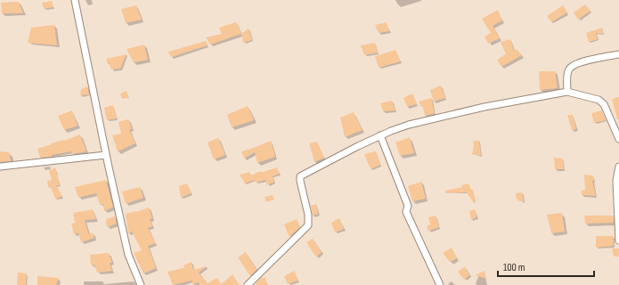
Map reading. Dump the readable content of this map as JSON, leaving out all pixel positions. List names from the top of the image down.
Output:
{
  "scale_bar": "100 m"
}
